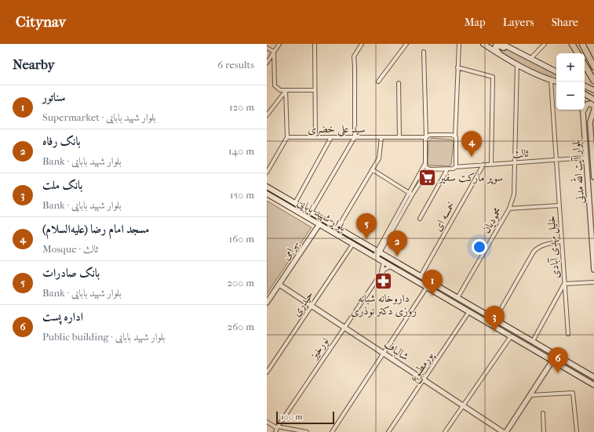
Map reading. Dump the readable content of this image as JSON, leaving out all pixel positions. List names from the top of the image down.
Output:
{
  "streets": {
    "main road": ["بلوار شهید بابایی"],
    "street": [
      "سید علی خضری",
      "ثالث",
      "بلوار آیت الله مدنی",
      "خمسه ای",
      "محمودیان",
      "خلیل مهدی آبادی",
      "بهرامی",
      "حیدری",
      "نورخیز",
      "شالباف",
      "پورمطبوع"
    ]
  },
  "crossings": [
    ["سید علی خضری", "ثالث"],
    ["ثالث", "بلوار آیت الله مدنی"],
    ["ثالث", "خمسه ای"],
    ["ثالث", "محمودیان"],
    ["ثالث", "خلیل مهدی آبادی"],
    ["بلوار شهید بابایی", "خمسه ای"],
    ["بلوار شهید بابایی", "محمودیان"],
    ["بلوار شهید بابایی", "بهرامی"],
    ["بلوار شهید بابایی", "حیدری"],
    ["بلوار شهید بابایی", "پورمطبوع"],
    ["بهرامی", "شالباف"],
    ["حیدری", "شالباف"],
    ["نورخیز", "شالباف"],
    ["شالباف", "پورمطبوع"]
  ],
  "places": {
    "supermarket": ["سوپر مارکت سفیر"],
    "pharmacy": ["داروخانه شبانه روزی دکتر نوذری"]
  },
  "scale_bar": "100 m",
  "page": {
    "header": "Citynav",
    "nav": ["Map", "Layers", "Share"],
    "heading": ["Nearby", "6 results"],
    "map_buttons": ["+", "−"],
    "list": [
      {
        "mark": "1",
        "name": "سناتور",
        "note": "Supermarket · بلوار شهید بابایی",
        "value": "120 m"
      },
      {
        "mark": "2",
        "name": "بانک رفاه",
        "note": "Bank · بلوار شهید بابایی",
        "value": "140 m"
      },
      {
        "mark": "3",
        "name": "بانک ملت",
        "note": "Bank · بلوار شهید بابایی",
        "value": "150 m"
      },
      {
        "mark": "4",
        "name": "مسجد امام رضا (علیه‌السلام)",
        "note": "Mosque · ثالث",
        "value": "160 m"
      },
      {
        "mark": "5",
        "name": "بانک صادرات",
        "note": "Bank · بلوار شهید بابایی",
        "value": "200 m"
      },
      {
        "mark": "6",
        "name": "اداره پست",
        "note": "Public building · بلوار شهید بابایی",
        "value": "260 m"
      }
    ],
    "pins": [
      "4",
      "5",
      "2",
      "1",
      "3",
      "6"
    ],
    "scale": "100 m"
  }
}
